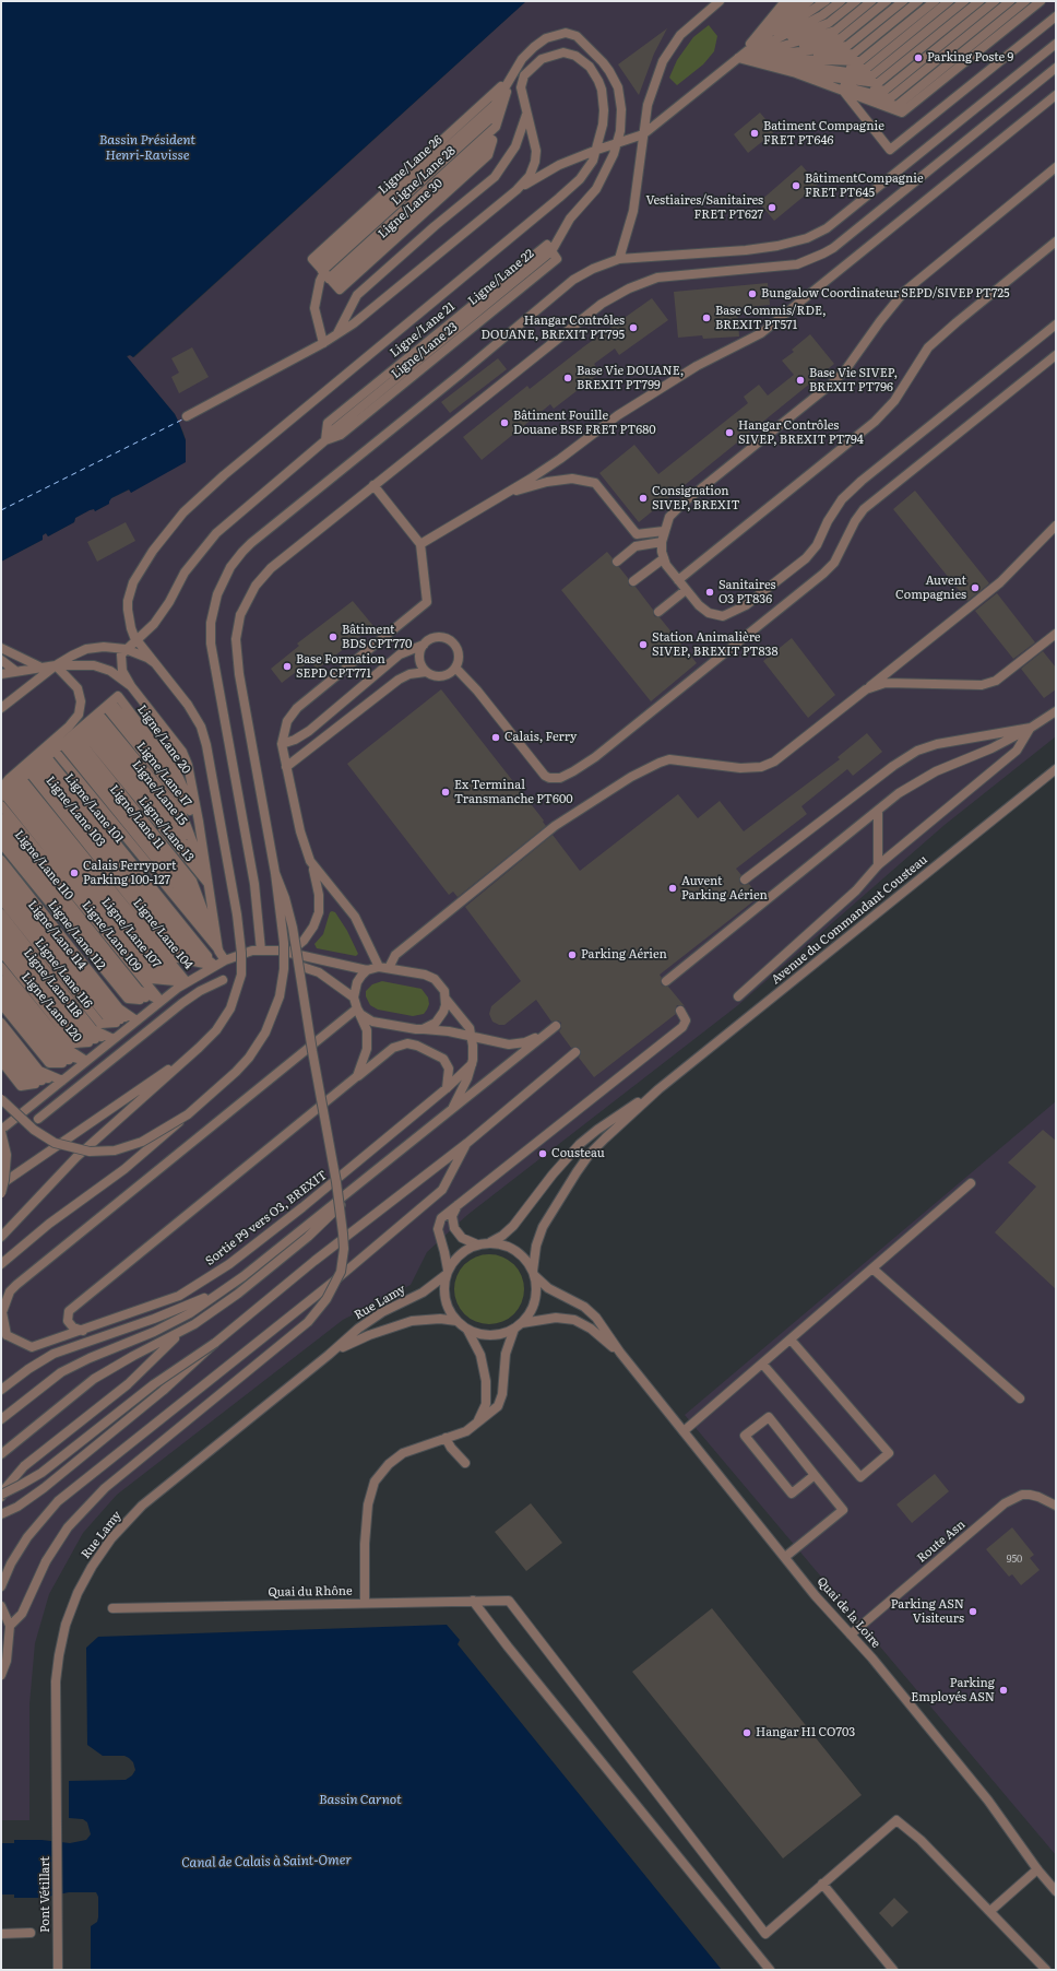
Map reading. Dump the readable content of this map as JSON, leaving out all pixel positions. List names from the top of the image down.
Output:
{
  "streets": {
    "street": [
      "Ligne/Lane 28",
      "Ligne/Lane 22",
      "Ligne/Lane 20",
      "Ligne/Lane 110",
      "Avenue du Commandant Cousteau",
      "Ligne/Lane 104",
      "Ligne/Lane 114",
      "Ligne/Lane 112",
      "Ligne/Lane 109",
      "Ligne/Lane 116",
      "Ligne/Lane 118",
      "Ligne/Lane 120",
      "Sortie P9 vers O3, BREXIT",
      "Rue Lamy",
      "Route Asn",
      "Quai du Rhône",
      "Quai de la Loire",
      "Pont Vétillart"
    ]
  },
  "crossings": [
    ["Ligne/Lane 110", "Ligne/Lane 109"],
    ["Avenue du Commandant Cousteau", "Rue Lamy"],
    ["Avenue du Commandant Cousteau", "Quai de la Loire"],
    ["Ligne/Lane 114", "Ligne/Lane 112"],
    ["Ligne/Lane 116", "Ligne/Lane 118"],
    ["Rue Lamy", "Quai de la Loire"],
    ["Rue Lamy", "Pont Vétillart"],
    ["Route Asn", "Quai de la Loire"]
  ],
  "water": ["Bassin Président Henri-Ravisse", "Bassin Carnot", "Canal de Calais à Saint-Omer"],
  "places": [
    "Parking Poste 9",
    "Batiment Compagnie FRET PT646",
    "BâtimentCompagnie FRET PT645",
    "Vestiaires/Sanitaires FRET PT627",
    "Bungalow Coordinateur SEPD/SIVEP PT725",
    "Base Commis/RDE, BREXIT PT571",
    "Hangar Contrôles DOUANE, BREXIT PT795",
    "Base Vie DOUANE, BREXIT PT799",
    "Base Vie SIVEP, BREXIT PT796",
    "Bâtiment Fouille Douane BSE FRET PT680",
    "Hangar Contrôles SIVEP, BREXIT PT794",
    "Consignation SIVEP, BREXIT",
    "Auvent Compagnies",
    "Sanitaires O3 PT836",
    "Bâtiment BDS CPT770",
    "Station Animalière SIVEP, BREXIT PT838",
    "Base Formation SEPD CPT771",
    "Calais, Ferry",
    "Ex Terminal Transmanche PT600",
    "Calais Ferryport Parking 100-127",
    "Auvent Parking Aérien",
    "Parking Aérien",
    "Cousteau",
    "Parking ASN Visiteurs",
    "Parking Employés ASN",
    "Hangar H1 CO703"
  ],
  "house_numbers": ["950"]
}
